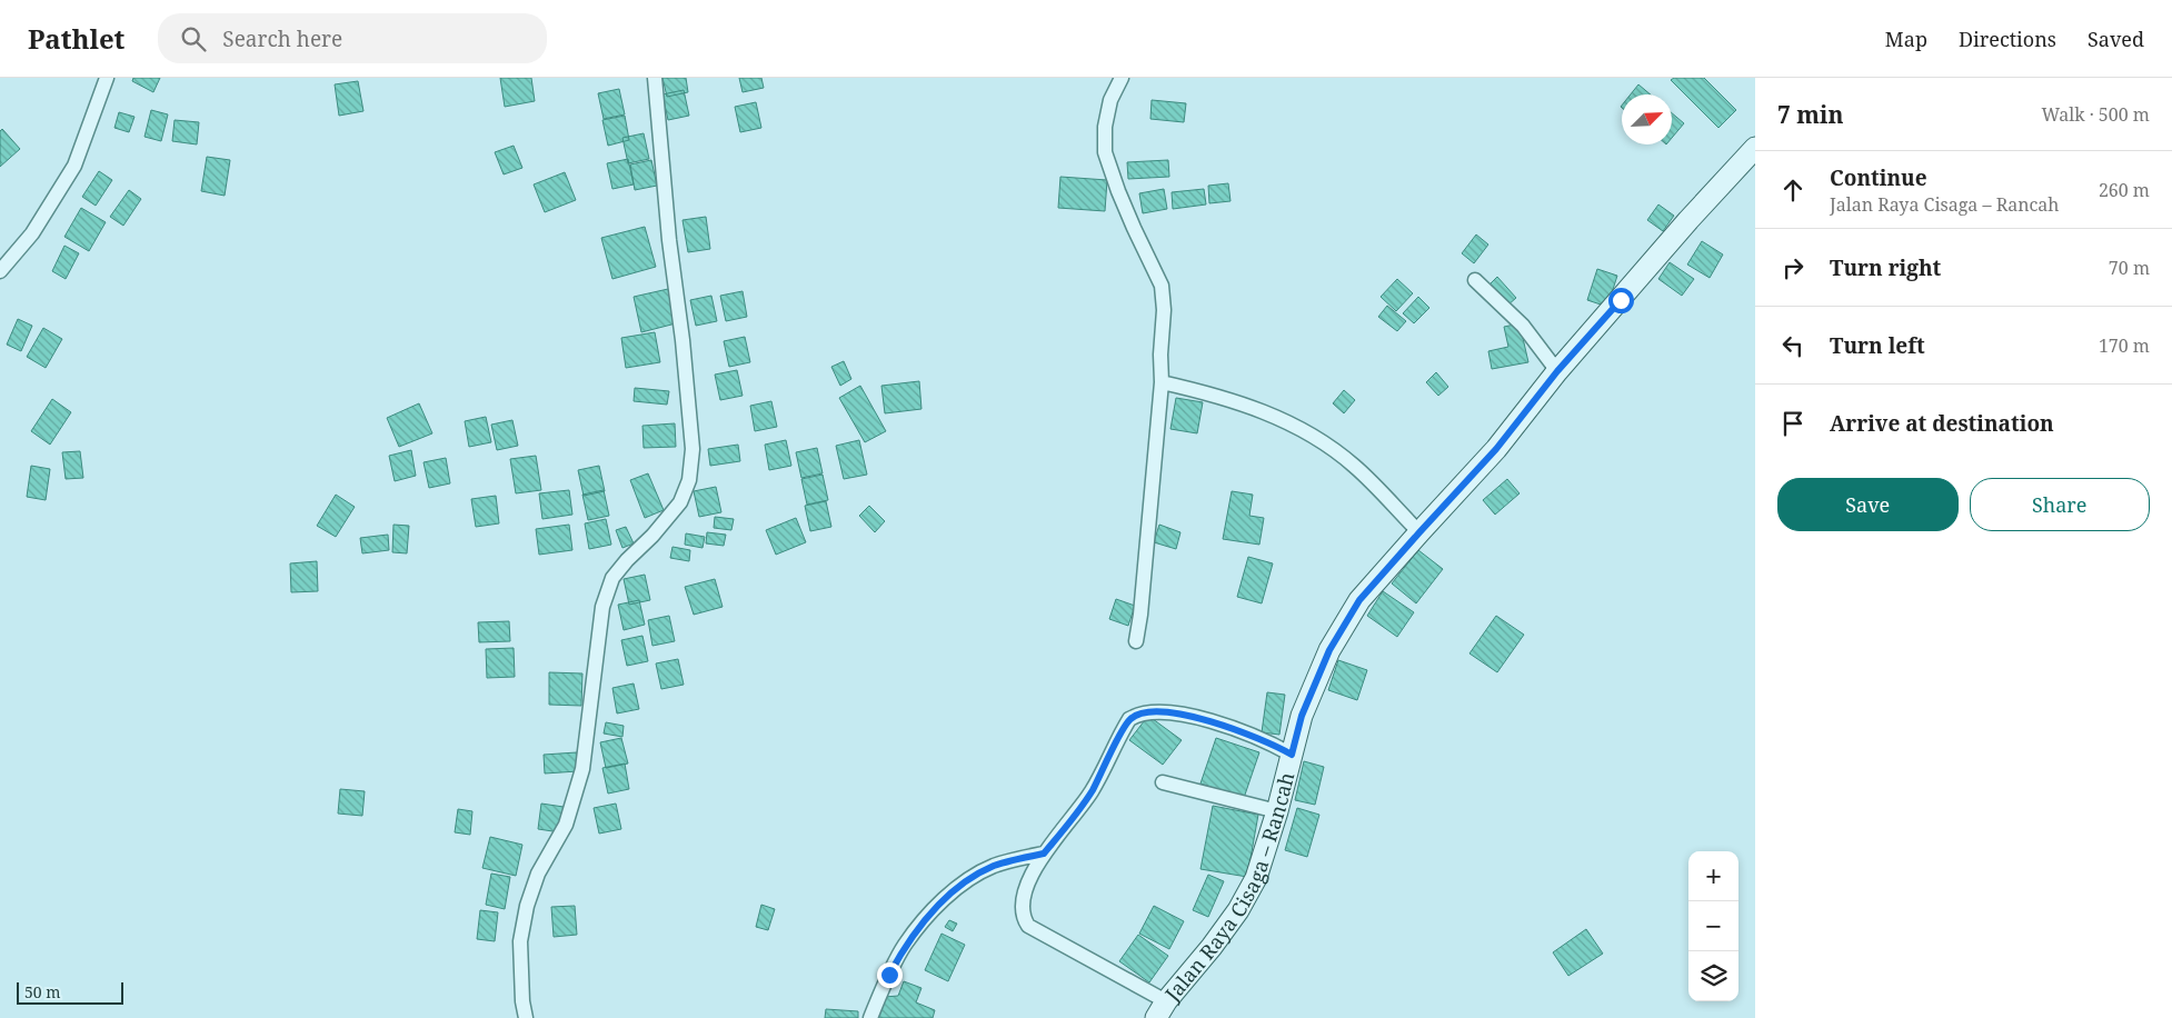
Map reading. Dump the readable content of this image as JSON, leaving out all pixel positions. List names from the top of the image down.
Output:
{
  "streets": {
    "main road": ["Jalan Raya Cisaga – Rancah"]
  },
  "scale_bar": "50 m",
  "north": "top right",
  "page": {
    "header": "Pathlet",
    "search": "Search here",
    "nav": ["Map", "Directions", "Saved"],
    "heading": ["7 min", "Walk · 500 m"],
    "list": [
      ["Continue", "Jalan Raya Cisaga – Rancah", "260 m"],
      ["Turn right", "70 m"],
      ["Turn left", "170 m"],
      "Arrive at destination"
    ],
    "buttons": ["Save", "Share"],
    "map_buttons": ["+", "−"],
    "scale": "50 m"
  }
}
